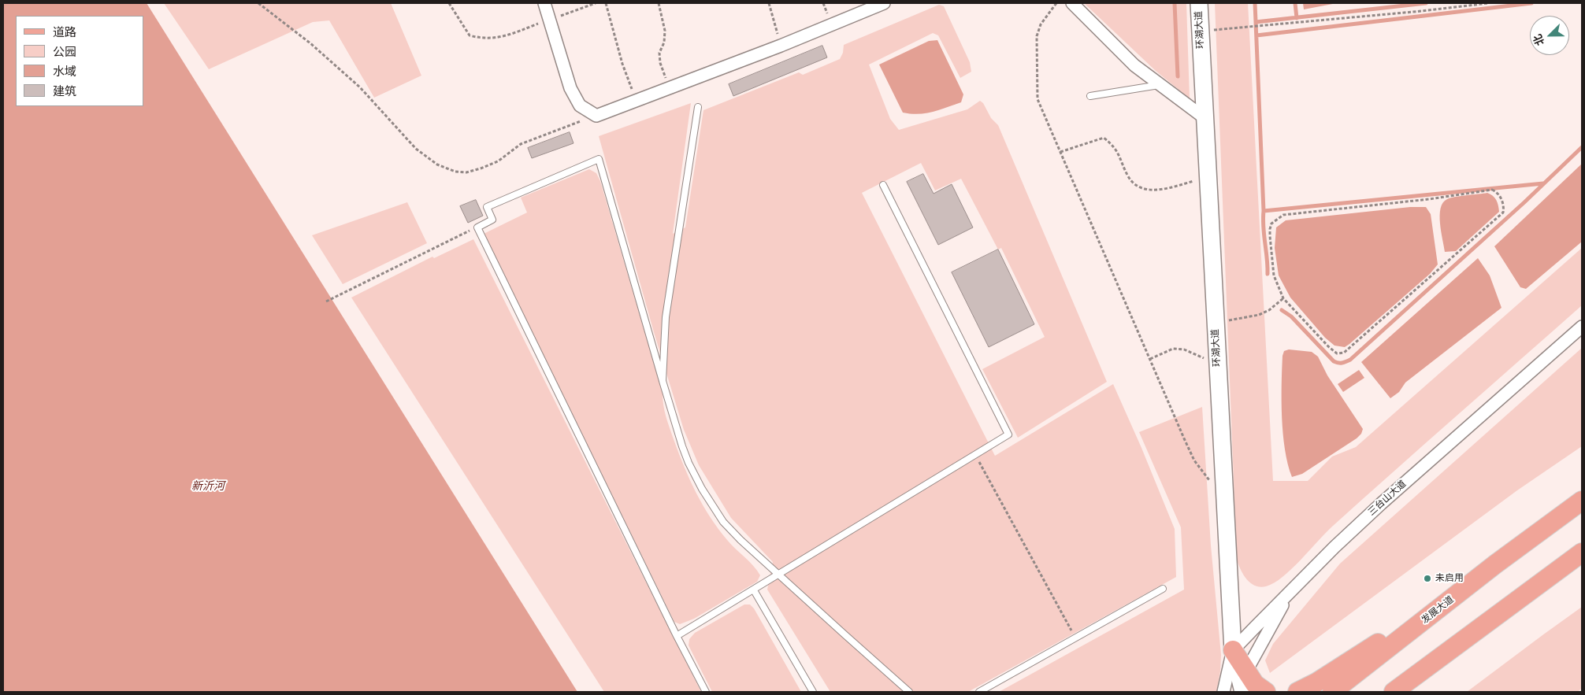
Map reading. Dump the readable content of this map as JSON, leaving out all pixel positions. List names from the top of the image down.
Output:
{
  "streets": {
    "main road": ["环湖大道", "发展大道"],
    "street": ["三台山大道"]
  },
  "crossings": [
    ["环湖大道", "三台山大道"]
  ],
  "water": ["新沂河"],
  "places": ["未启用"],
  "legend": [
    "道路",
    "公园",
    "水域",
    "建筑"
  ],
  "north": "bottom left"
}
